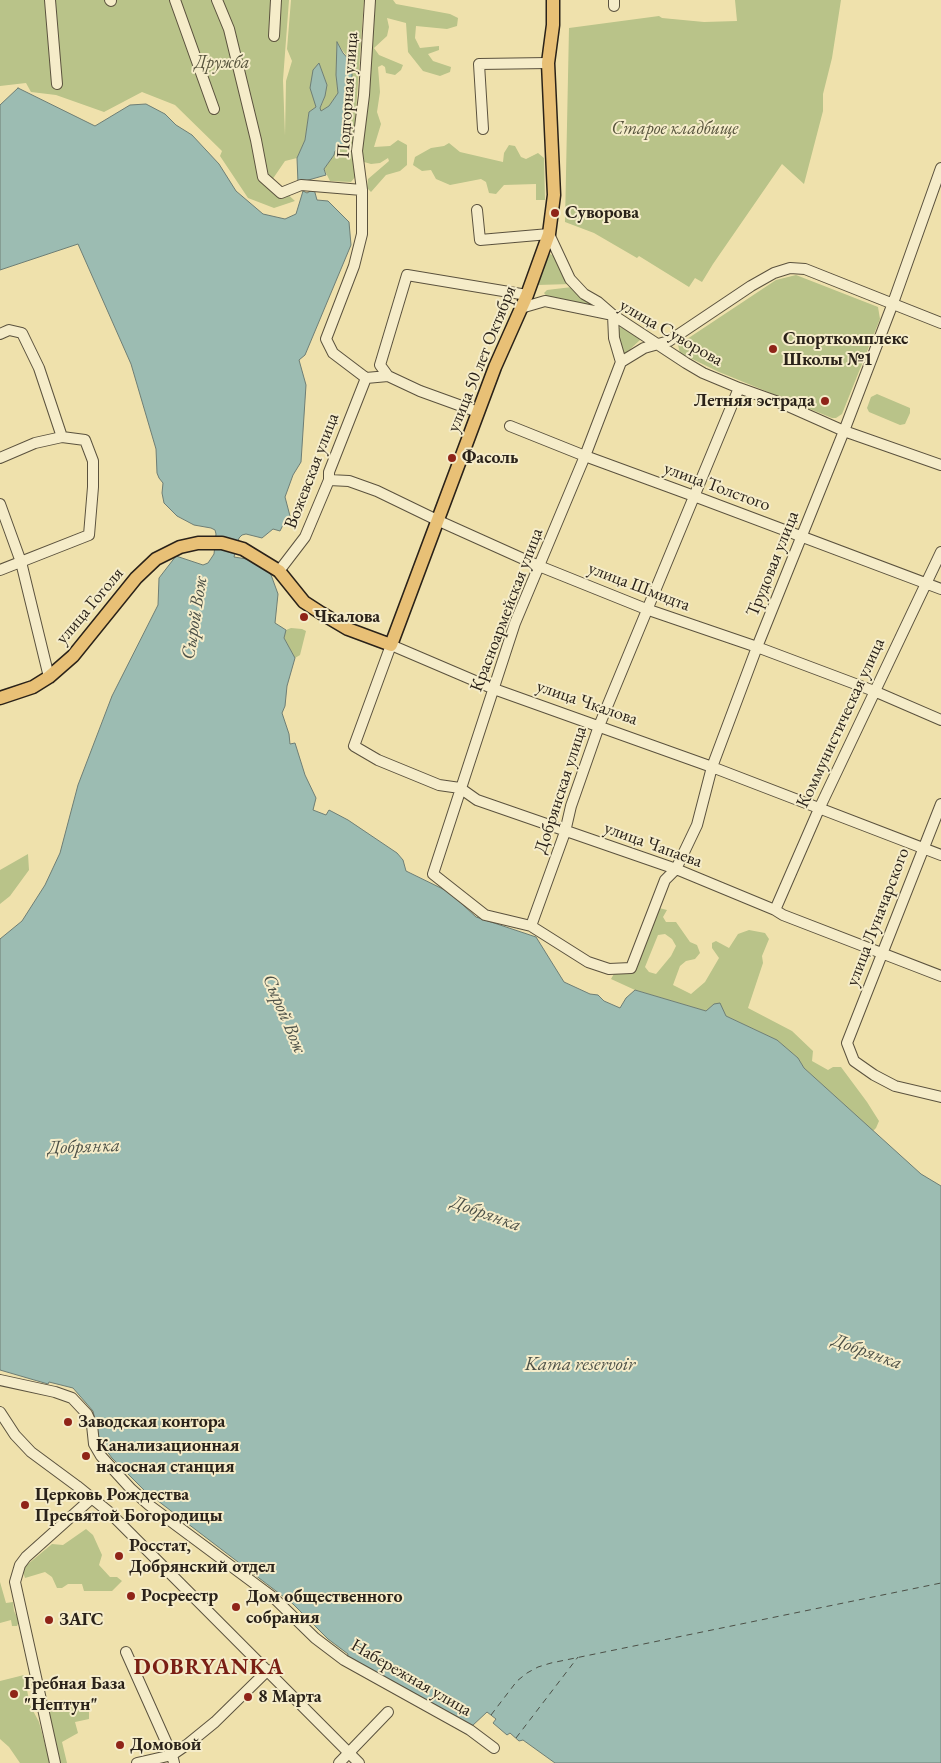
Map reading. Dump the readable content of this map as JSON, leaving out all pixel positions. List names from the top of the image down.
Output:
{
  "streets": {
    "main road": ["улица 50 лет Октября", "улица Гоголя", "улица Чкалова"],
    "street": [
      "Подгорная улица",
      "улица Суворова",
      "Вожевская улица",
      "улица Толстого",
      "Трудовая улица",
      "улица Шмидта",
      "Красноармейская улица",
      "Коммунистическая улица",
      "Добрянская улица",
      "улица Чапаева",
      "улица Луначарского",
      "Набережная улица"
    ]
  },
  "crossings": [
    ["Подгорная улица", "Вожевская улица"],
    ["улица Суворова", "улица 50 лет Октября"],
    ["улица Суворова", "Трудовая улица"],
    ["улица Суворова", "Добрянская улица"],
    ["улица 50 лет Октября", "улица Шмидта"],
    ["улица 50 лет Октября", "улица Чкалова"],
    ["улица 50 лет Октября", "улица Чапаева"],
    ["Вожевская улица", "улица Шмидта"],
    ["Вожевская улица", "улица Чкалова"],
    ["улица Толстого", "Трудовая улица"],
    ["улица Толстого", "Красноармейская улица"],
    ["улица Толстого", "Коммунистическая улица"],
    ["улица Толстого", "Добрянская улица"],
    ["Трудовая улица", "улица Шмидта"],
    ["Трудовая улица", "Красноармейская улица"],
    ["Трудовая улица", "улица Чкалова"],
    ["Трудовая улица", "Добрянская улица"],
    ["Трудовая улица", "улица Чапаева"],
    ["улица Шмидта", "Красноармейская улица"],
    ["улица Шмидта", "Коммунистическая улица"],
    ["улица Шмидта", "Добрянская улица"],
    ["улица Гоголя", "улица Чкалова"],
    ["Красноармейская улица", "улица Чкалова"],
    ["Красноармейская улица", "Добрянская улица"],
    ["Красноармейская улица", "улица Чапаева"],
    ["улица Чкалова", "Коммунистическая улица"],
    ["улица Чкалова", "Добрянская улица"],
    ["улица Чкалова", "улица Луначарского"],
    ["Коммунистическая улица", "улица Чапаева"],
    ["Добрянская улица", "улица Чапаева"],
    ["улица Чапаева", "улица Луначарского"]
  ],
  "districts": ["DOBRYANKA"],
  "water": ["Сырой Вож", "Добрянка", "Kama reservoir"],
  "parks": ["Дружба", "Старое кладбище"],
  "places": [
    "Суворова",
    "Спорткомплекс Школы №1",
    "Летняя эстрада",
    "Фасоль",
    "Чкалова",
    "Заводская контора",
    "Канализационная насосная станция",
    "Церковь Рождества Пресвятой Богородицы",
    "Росстат, Добрянский отдел",
    "Росреестр",
    "Дом общественного собрания",
    "ЗАГС",
    "Гребная База \"Нептун\"",
    "8 Марта",
    "Домовой"
  ]
}
